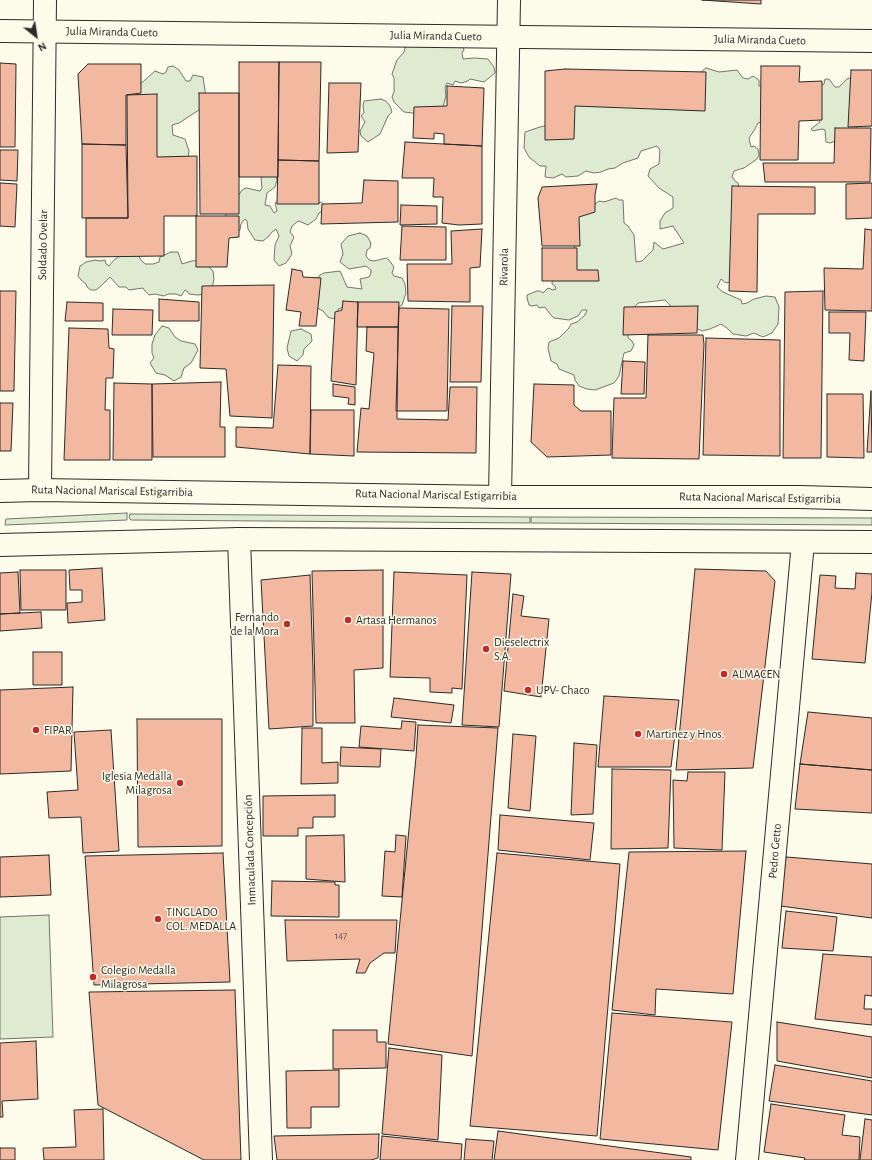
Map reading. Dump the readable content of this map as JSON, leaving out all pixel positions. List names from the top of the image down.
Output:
{
  "streets": {
    "main road": [
      "Julia Miranda Cueto",
      "Soldado Ovelar",
      "Rivarola",
      "Ruta Nacional Mariscal Estigarribia",
      "Inmaculada Concepción",
      "Pedro Getto"
    ]
  },
  "crossings": [
    ["Julia Miranda Cueto", "Soldado Ovelar"],
    ["Julia Miranda Cueto", "Rivarola"],
    ["Soldado Ovelar", "Ruta Nacional Mariscal Estigarribia"],
    ["Rivarola", "Ruta Nacional Mariscal Estigarribia"]
  ],
  "places": [
    "Artasa Hermanos",
    "Fernando de la Mora",
    "Dieselectrix S.A.",
    "ALMACEN",
    "UPV- Chaco",
    "FIPAR",
    "Martinez y Hnos.",
    "Iglesia Medalla Milagrosa",
    "TINGLADO COL. MEDALLA",
    "Colegio Medalla Milagrosa"
  ],
  "house_numbers": ["147"],
  "north": "bottom right"
}
